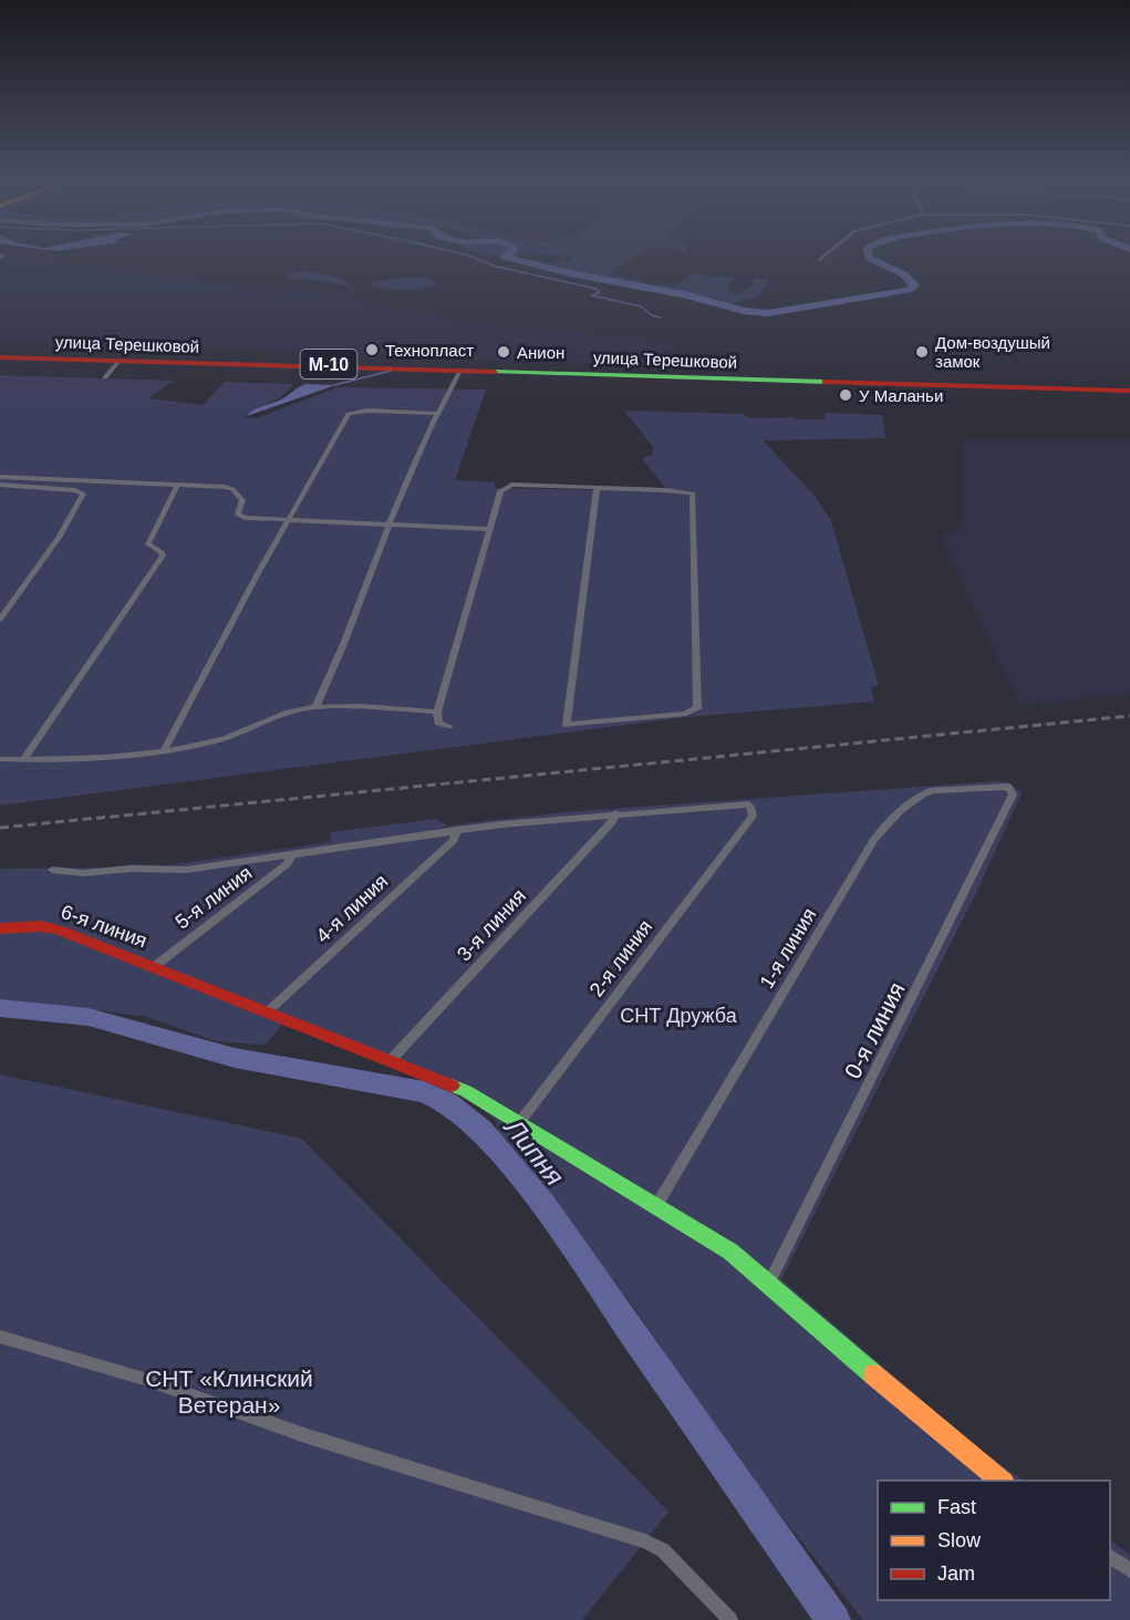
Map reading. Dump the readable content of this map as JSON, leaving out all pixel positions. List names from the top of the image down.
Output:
{
  "streets": {
    "main road": ["улица Терешковой", "М-10", "6-я линия"],
    "street": [
      "5-я линия",
      "4-я линия",
      "3-я линия",
      "1-я линия",
      "2-я линия",
      "0-я линия"
    ]
  },
  "crossings": [
    ["5-я линия", "6-я линия"],
    ["4-я линия", "6-я линия"],
    ["3-я линия", "6-я линия"],
    ["3-я линия", "2-я линия"],
    ["6-я линия", "1-я линия"],
    ["6-я линия", "2-я линия"],
    ["6-я линия", "0-я линия"],
    ["1-я линия", "0-я линия"]
  ],
  "water": ["Липня"],
  "parks": ["СНТ Дружба", "СНТ «Клинский Ветеран»"],
  "places": [
    "Технопласт",
    "Анион",
    "Дом-воздушый замок",
    "У Маланьи"
  ],
  "legend": ["Fast", "Slow", "Jam"]
}
